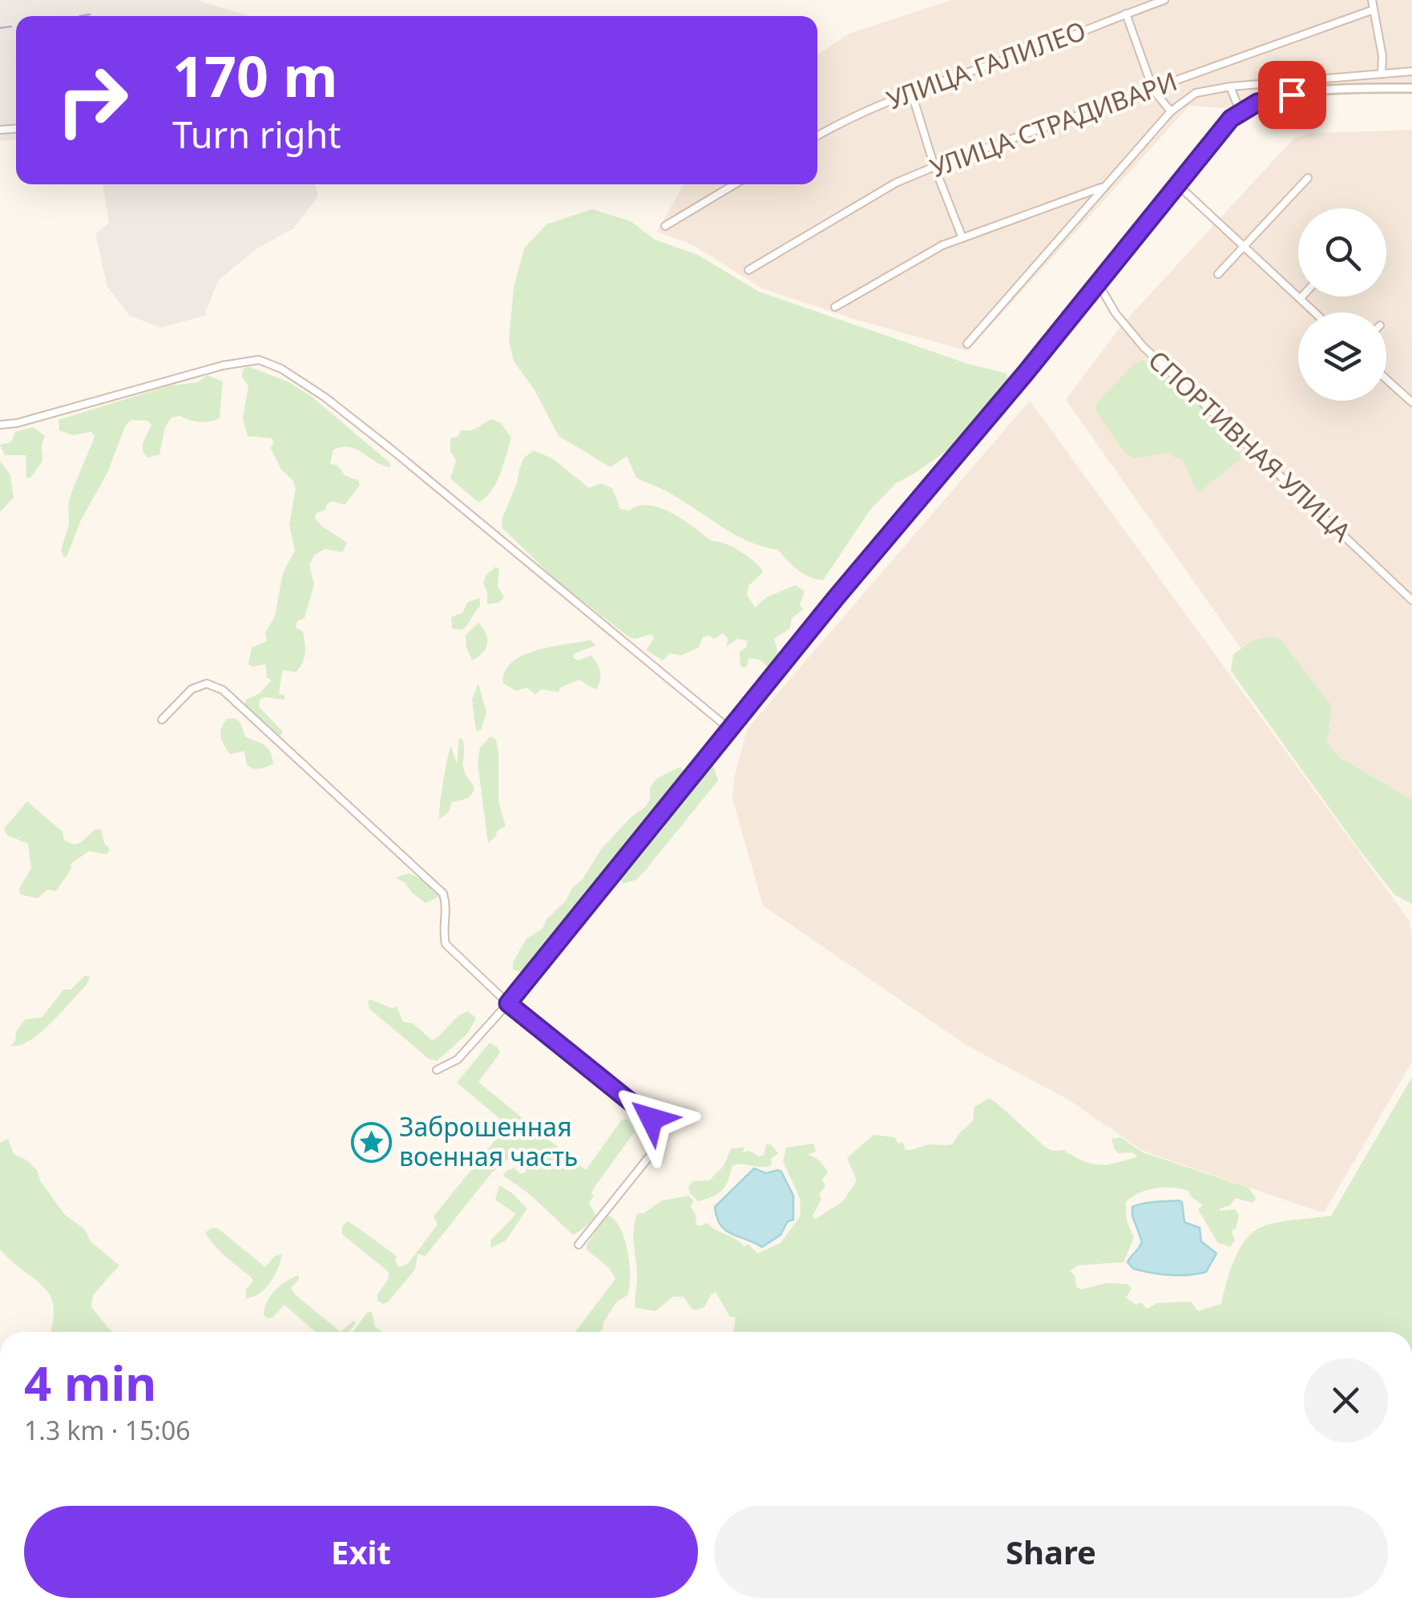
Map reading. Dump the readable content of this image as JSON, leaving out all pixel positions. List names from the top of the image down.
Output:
{
  "streets": {
    "street": ["УЛИЦА ГАЛИЛЕО", "УЛИЦА СТРАДИВАРИ", "СПОРТИВНАЯ УЛИЦА"]
  },
  "places": {
    "place": ["Заброшенная военная часть"]
  },
  "page": {
    "turn": ["170 m", "Turn right"],
    "heading": ["4 min", "1.3 km · 15:06"],
    "buttons": ["Exit", "Share"]
  }
}
